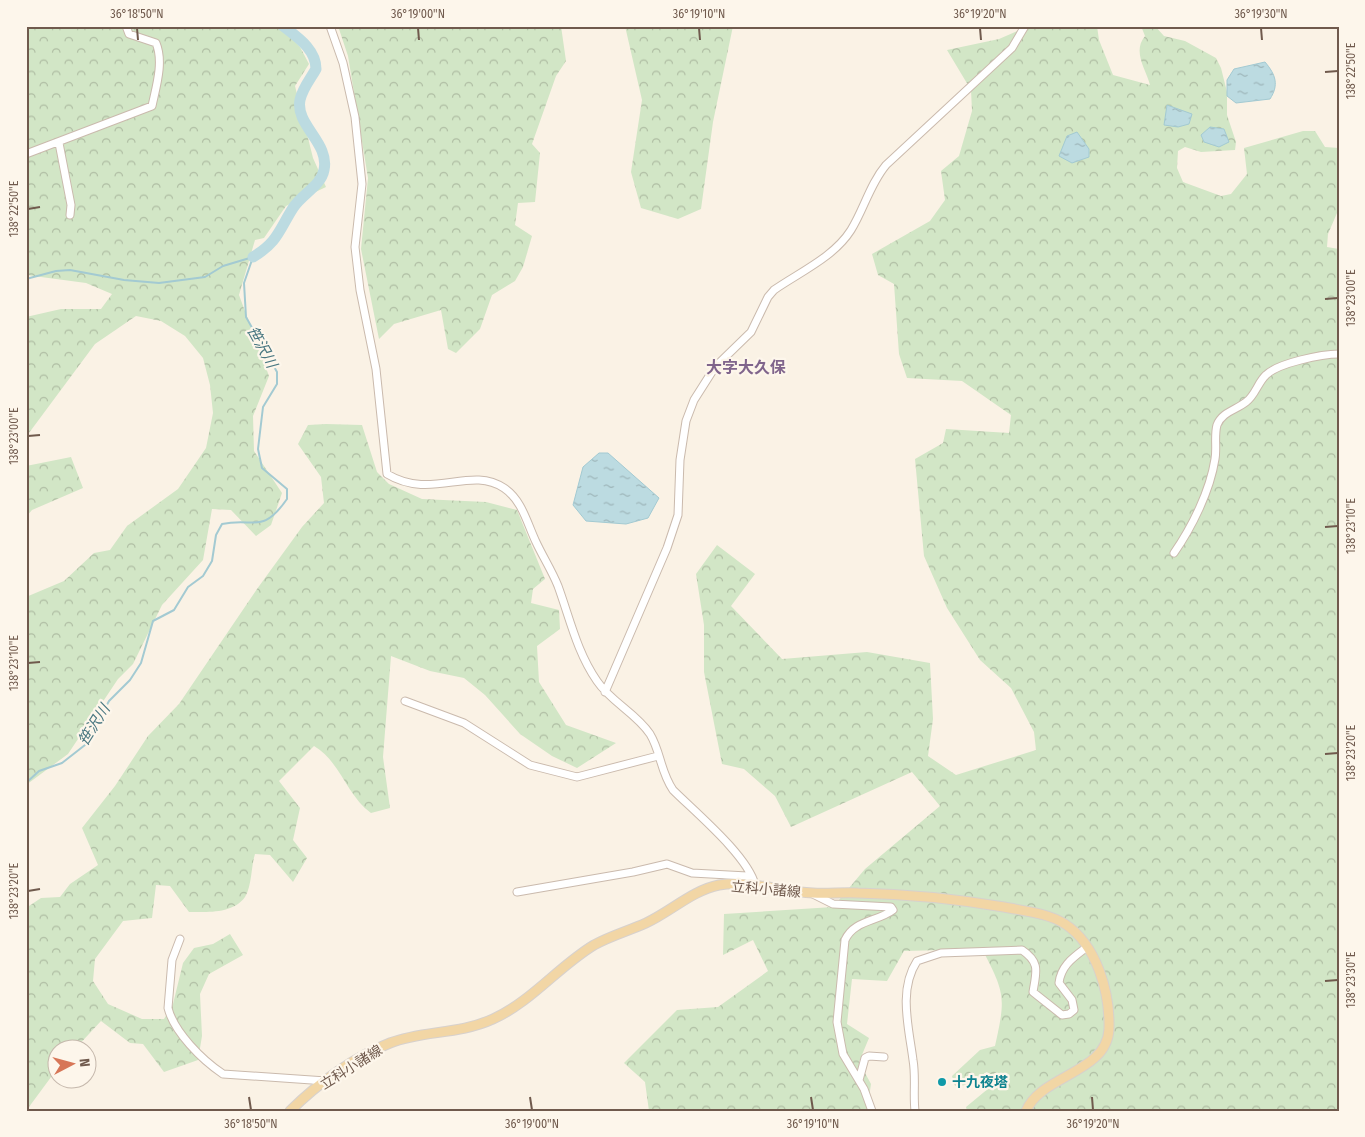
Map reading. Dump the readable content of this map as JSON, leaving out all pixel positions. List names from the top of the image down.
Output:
{
  "streets": {
    "main road": ["立科小諸線"]
  },
  "districts": ["大字大久保"],
  "water": ["笹沢川"],
  "places": ["十九夜塔"],
  "north": "right",
  "coordinates": [
    "36°18'50\"N",
    "36°19'00\"N",
    "36°19'10\"N",
    "36°19'20\"N",
    "36°19'30\"N",
    "138°22'50\"E",
    "138°23'00\"E",
    "138°23'10\"E",
    "138°23'20\"E",
    "138°23'30\"E"
  ]
}
